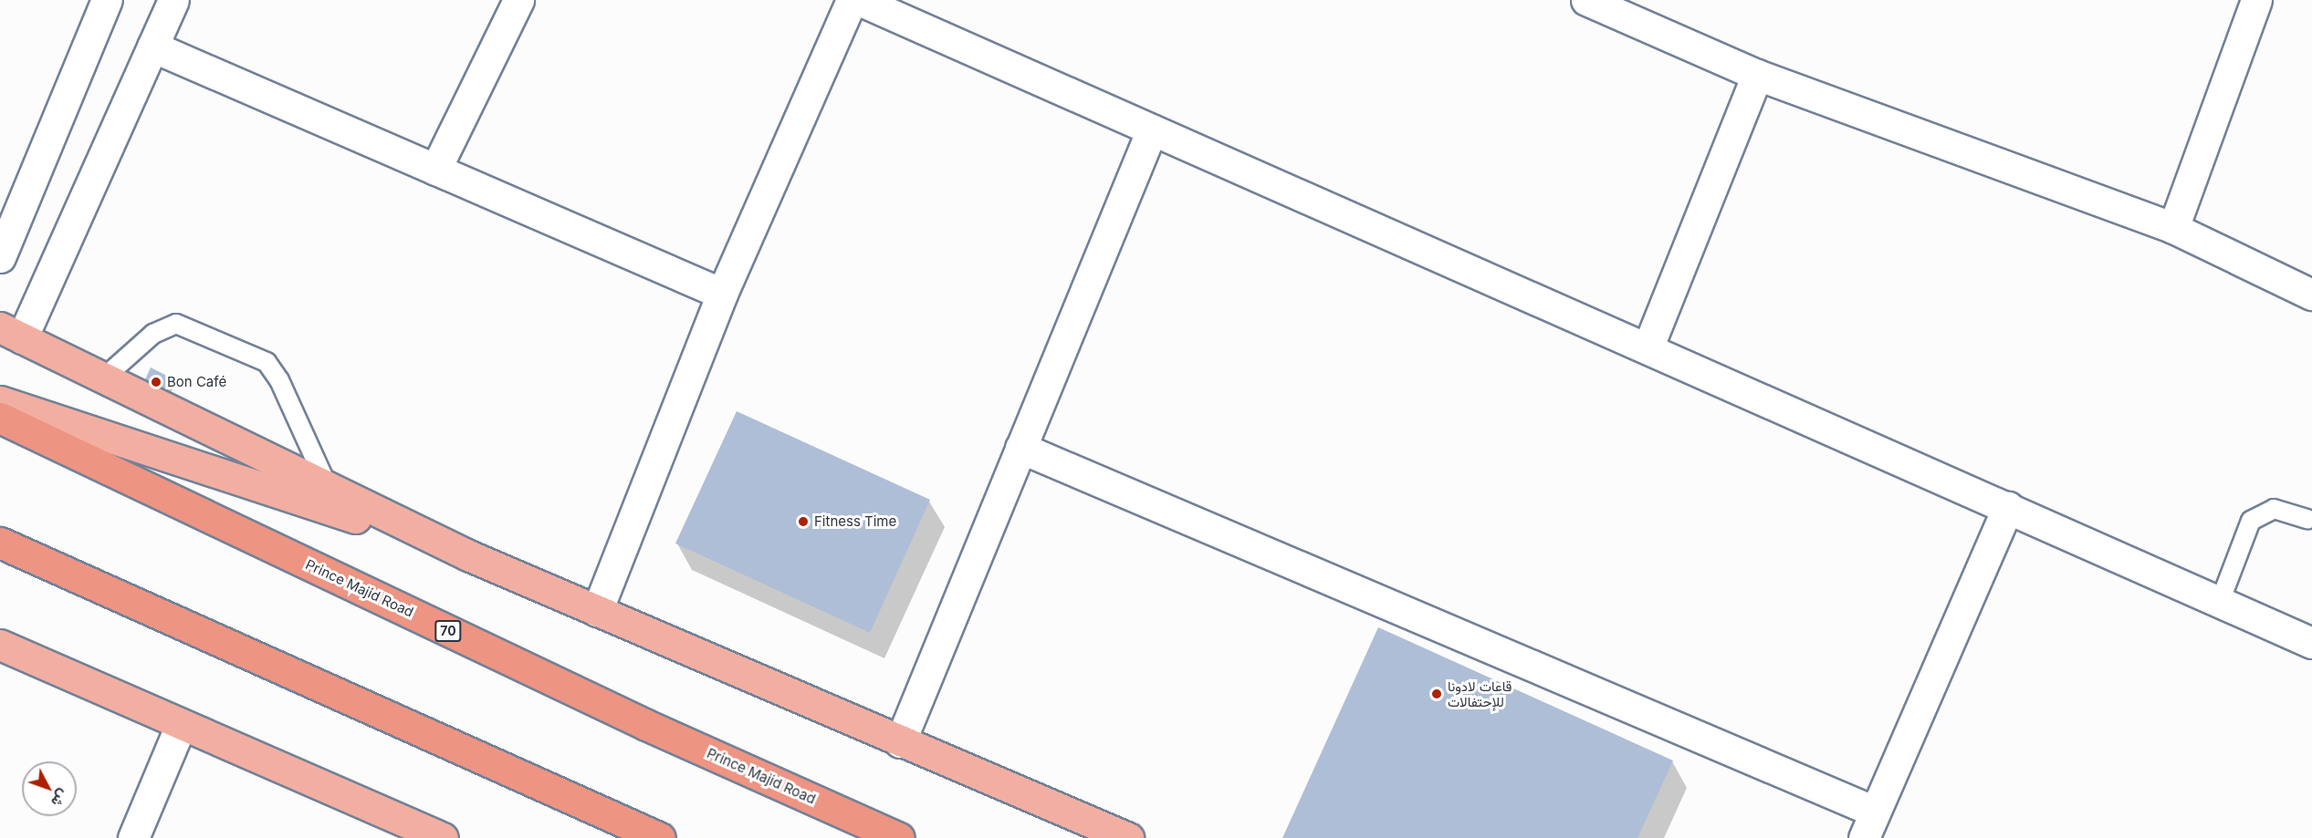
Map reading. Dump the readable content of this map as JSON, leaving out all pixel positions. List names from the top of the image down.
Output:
{
  "streets": {
    "highway": ["Prince Majid Road", "70"]
  },
  "places": ["Bon Café", "Fitness Time", "قاعات لادونا للإحتفالات"],
  "north": "bottom right"
}
